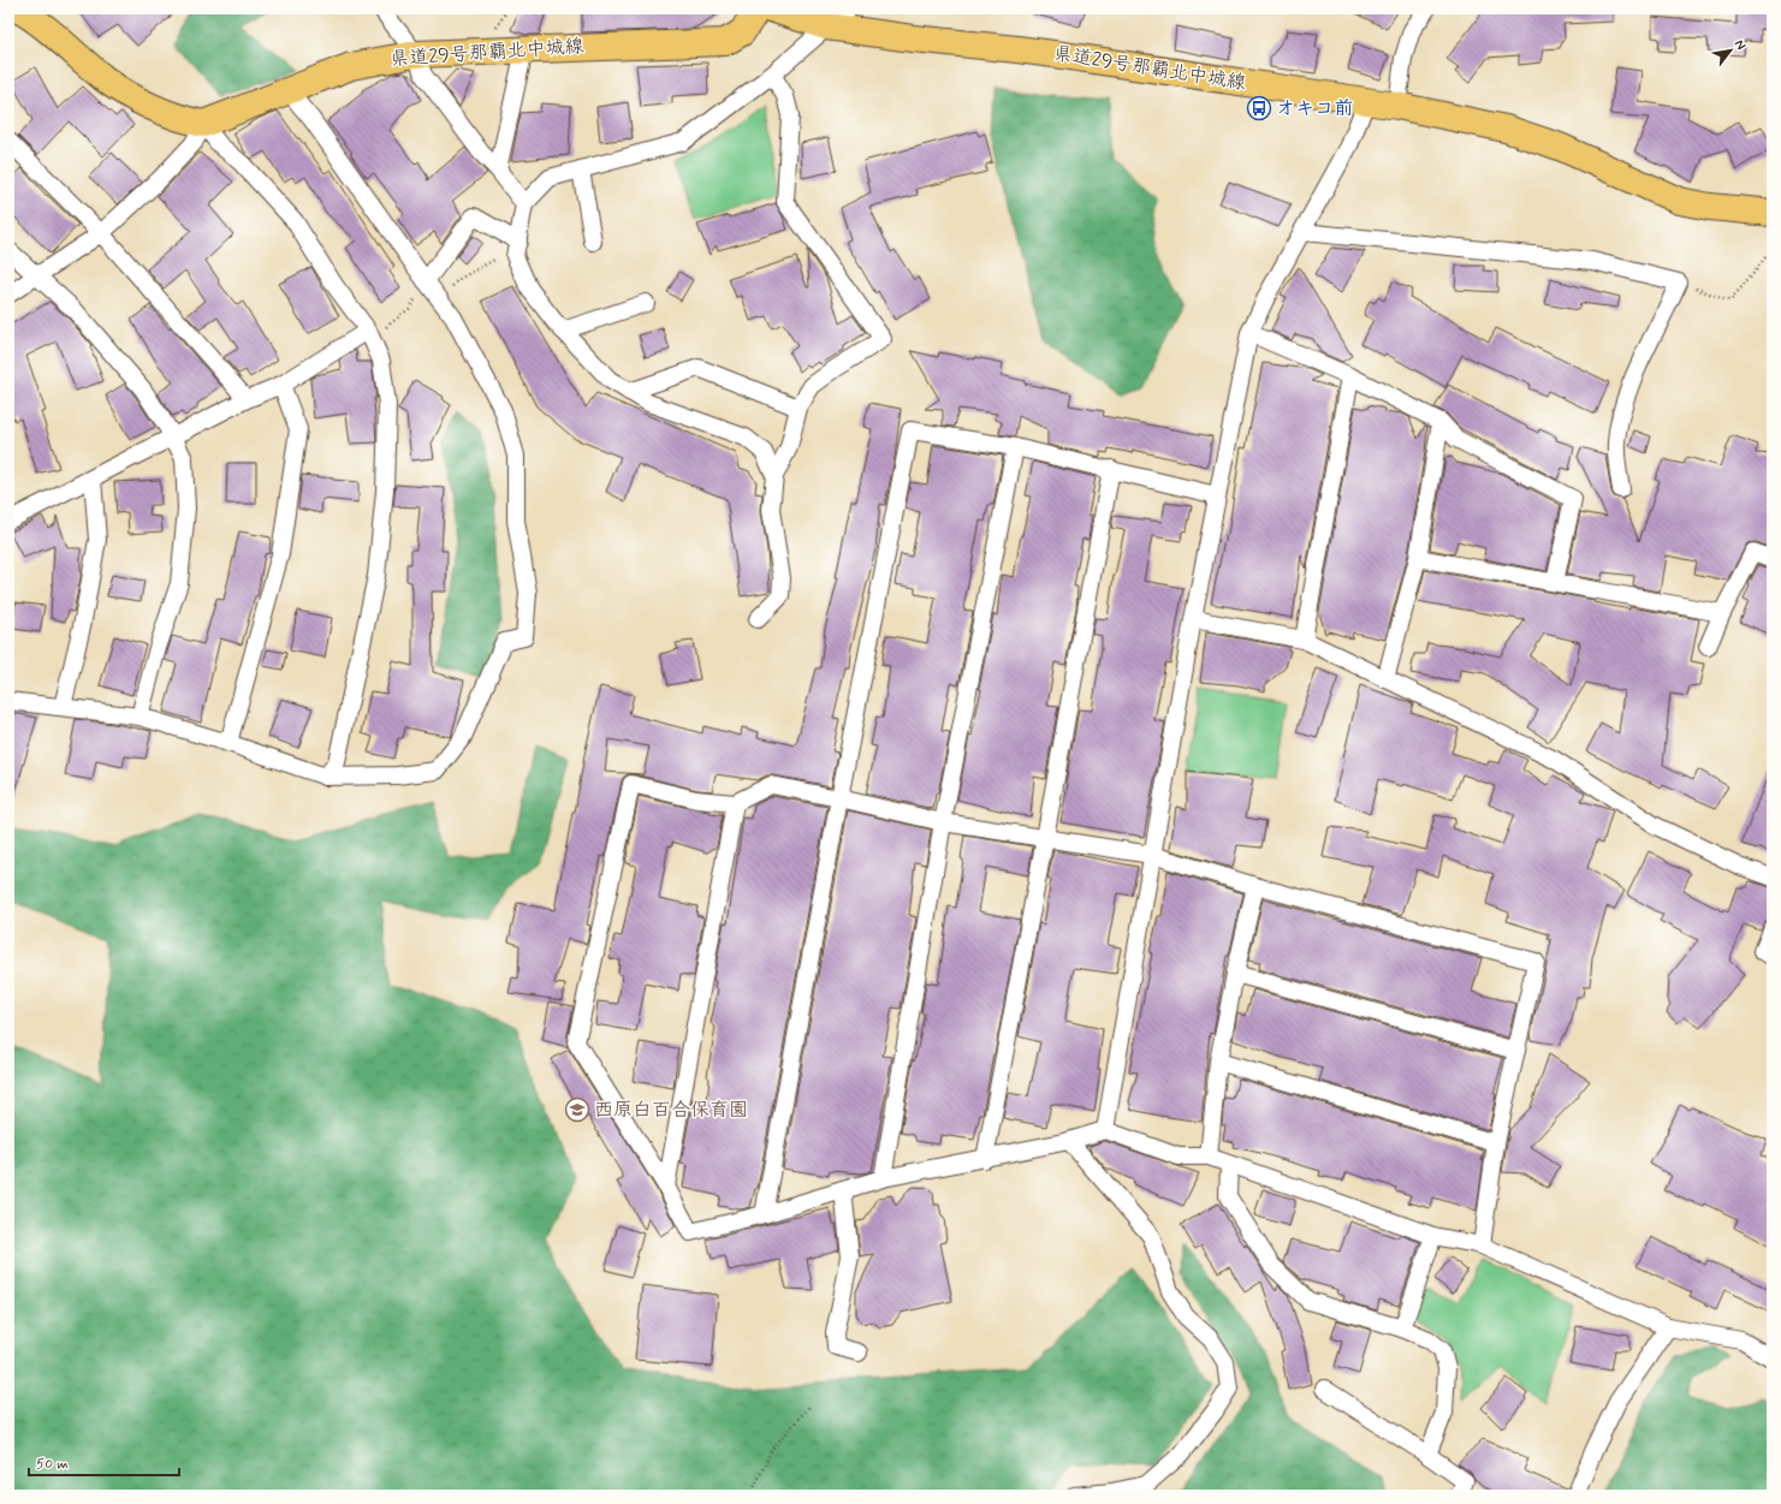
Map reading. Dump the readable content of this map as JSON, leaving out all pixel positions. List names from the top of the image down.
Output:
{
  "streets": {
    "main road": ["県道29号那覇北中城線"]
  },
  "places": {
    "bus stop": ["オキコ前"],
    "school or university": ["西原白百合保育園"]
  },
  "scale_bar": "50 m",
  "north": "top right"
}
